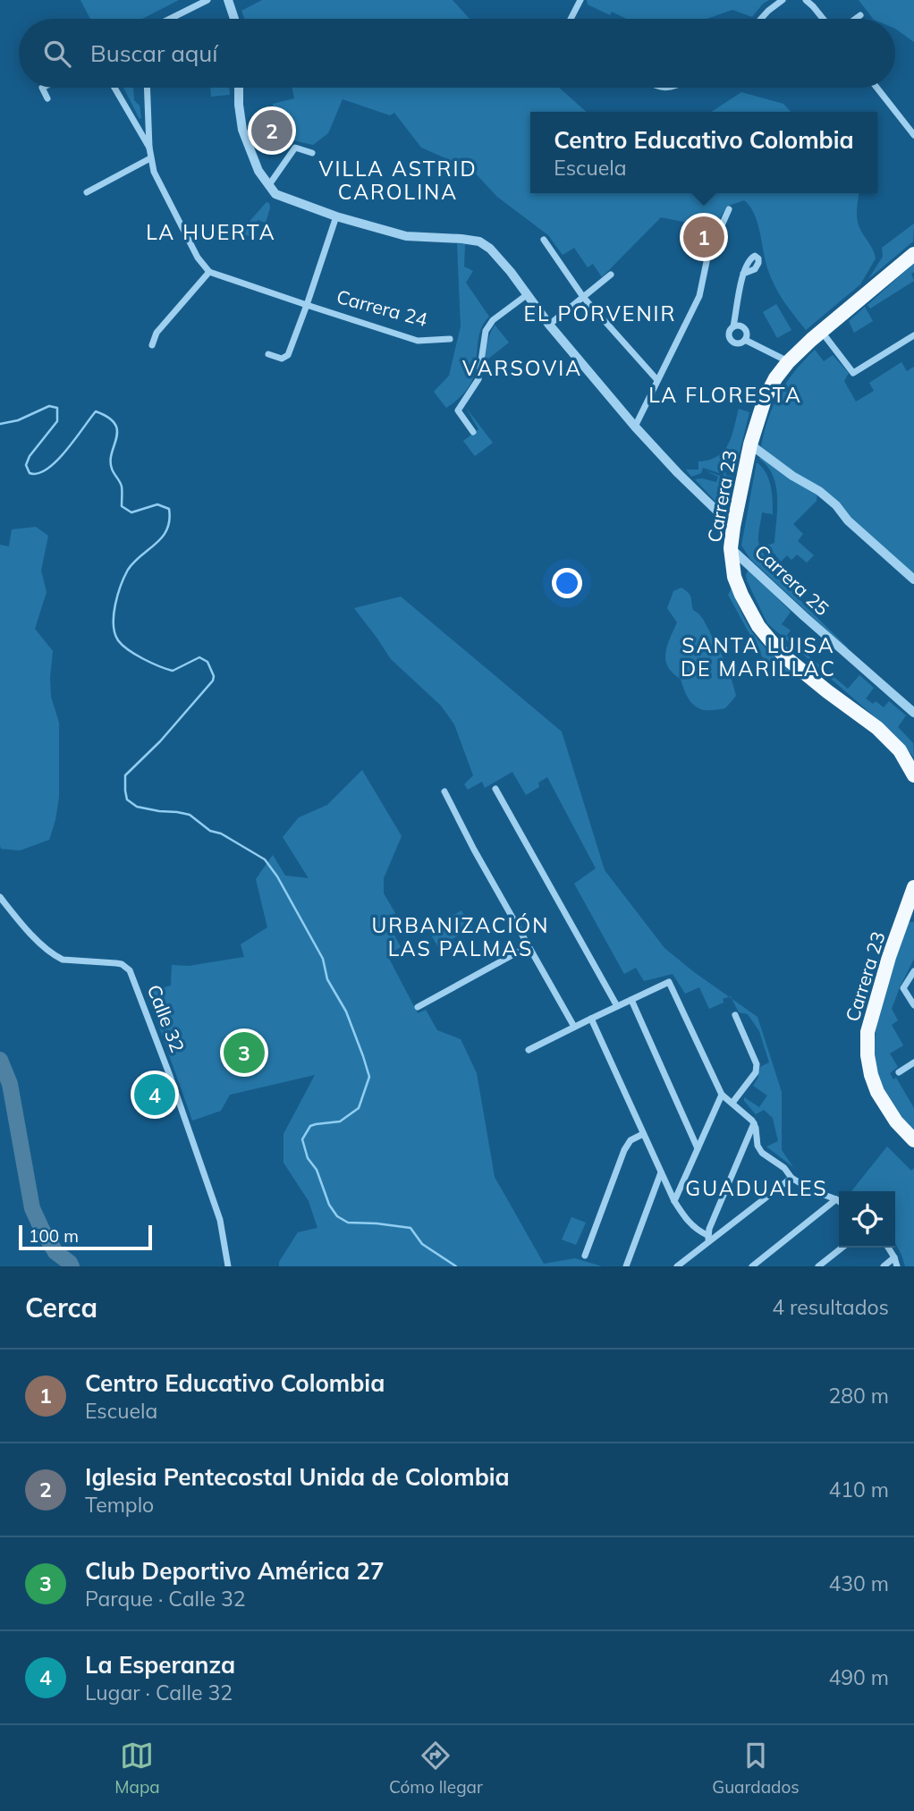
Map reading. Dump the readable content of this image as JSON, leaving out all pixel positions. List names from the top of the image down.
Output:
{
  "streets": {
    "highway": ["Carrera 23"],
    "street": ["Carrera 24", "Carrera 25", "Calle 32"]
  },
  "crossings": [
    ["Carrera 23", "Carrera 25"]
  ],
  "districts": [
    "VILLA ASTRID CAROLINA",
    "LA HUERTA",
    "EL PORVENIR",
    "VARSOVIA",
    "LA FLORESTA",
    "SANTA LUISA DE MARILLAC",
    "URBANIZACIÓN LAS PALMAS",
    "GUADUALES"
  ],
  "scale_bar": "100 m",
  "page": {
    "search": "Buscar aquí",
    "pins": [
      "2",
      "1",
      "3",
      "4"
    ],
    "popup": ["Centro Educativo Colombia", "Escuela"],
    "scale": "100 m",
    "heading": ["Cerca", "4 resultados"],
    "list": [
      {
        "mark": "1",
        "name": "Centro Educativo Colombia",
        "note": "Escuela",
        "value": "280 m"
      },
      {
        "mark": "2",
        "name": "Iglesia Pentecostal Unida de Colombia",
        "note": "Templo",
        "value": "410 m"
      },
      {
        "mark": "3",
        "name": "Club Deportivo América 27",
        "note": "Parque · Calle 32",
        "value": "430 m"
      },
      {
        "mark": "4",
        "name": "La Esperanza",
        "note": "Lugar · Calle 32",
        "value": "490 m"
      }
    ],
    "nav": ["Mapa", "Cómo llegar", "Guardados"]
  }
}
